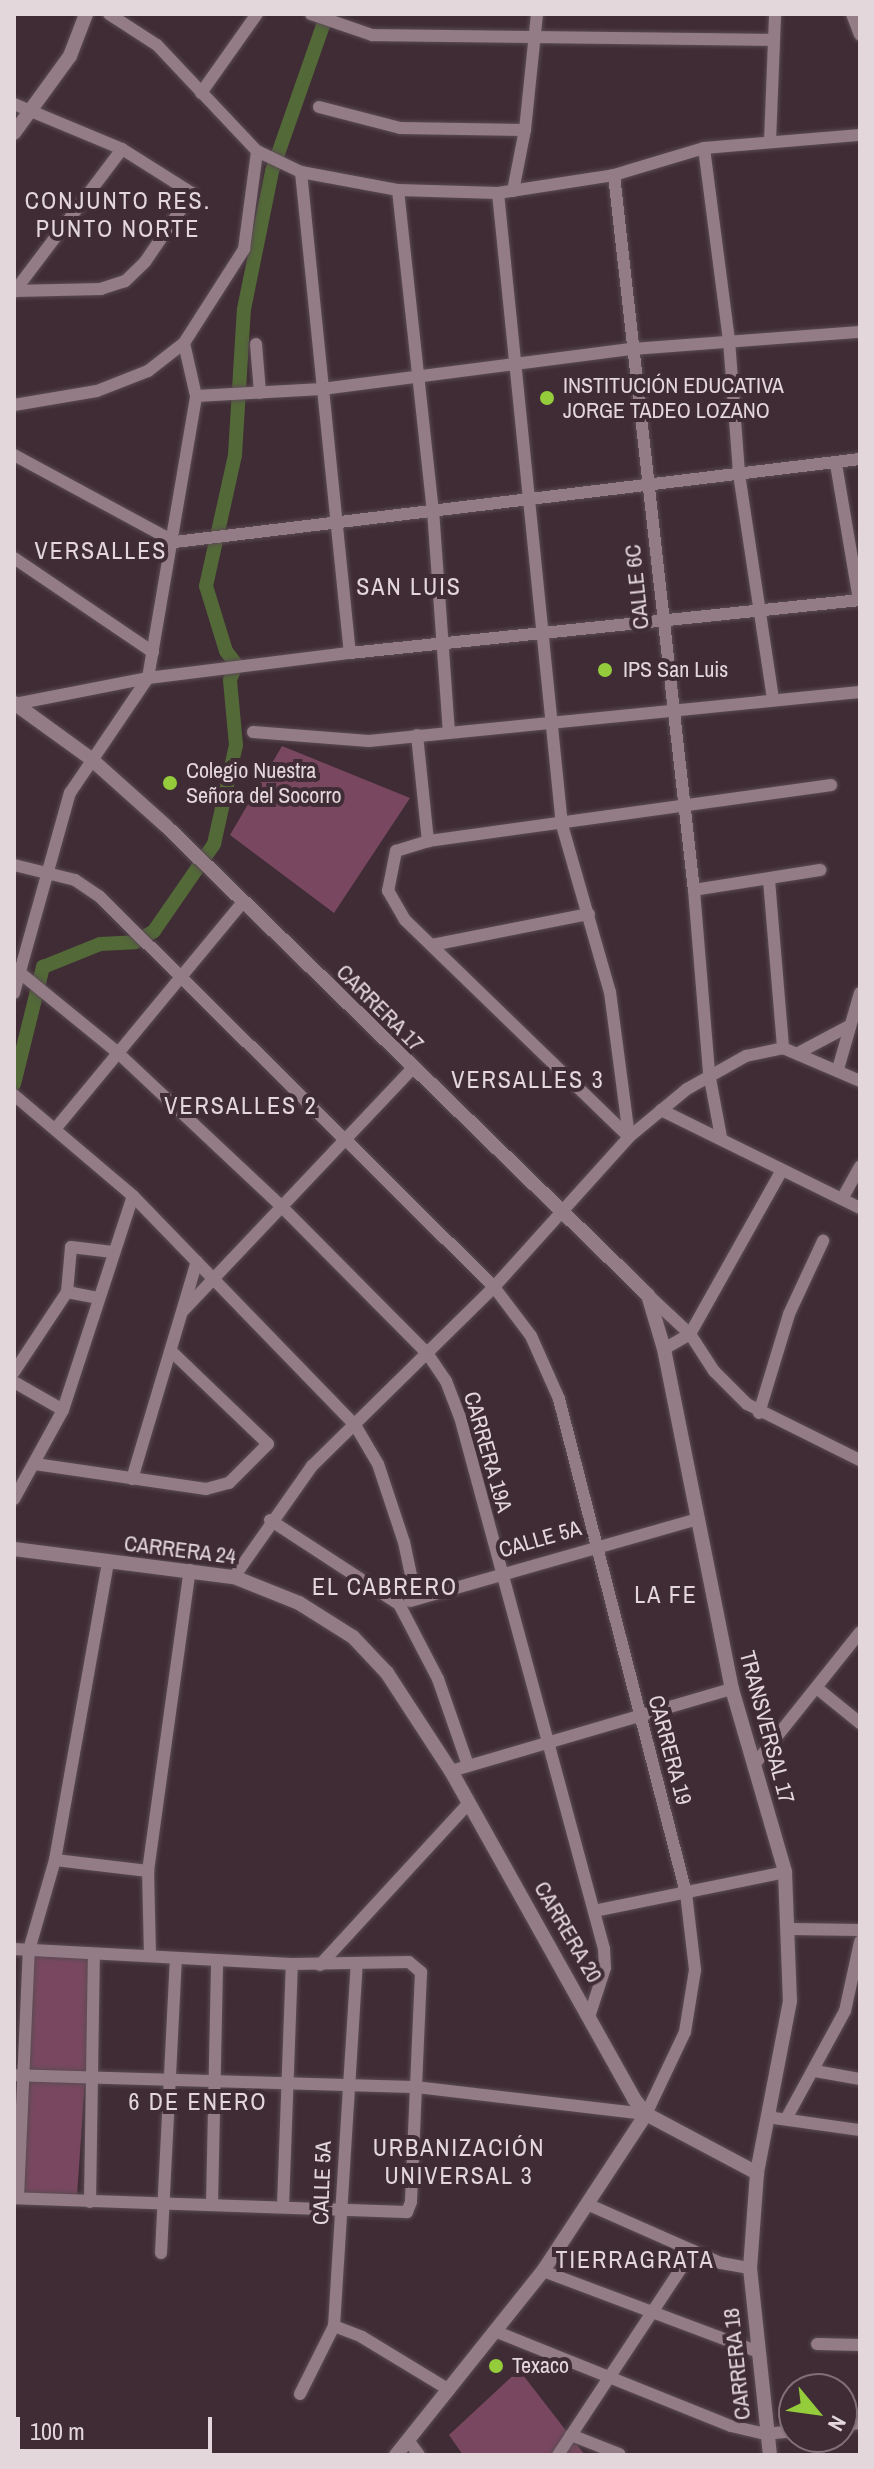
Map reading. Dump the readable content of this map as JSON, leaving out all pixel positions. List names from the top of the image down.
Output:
{
  "streets": {
    "street": [
      "CALLE 6C",
      "CARRERA 17",
      "CARRERA 19A",
      "CALLE 5A",
      "CARRERA 24",
      "TRANSVERSAL 17",
      "CARRERA 19",
      "CARRERA 20",
      "CARRERA 18"
    ]
  },
  "crossings": [
    ["CARRERA 17", "TRANSVERSAL 17"],
    ["CARRERA 19A", "CALLE 5A"],
    ["CARRERA 19A", "CARRERA 20"],
    ["CALLE 5A", "TRANSVERSAL 17"],
    ["CALLE 5A", "CARRERA 19"],
    ["CARRERA 24", "CARRERA 20"],
    ["TRANSVERSAL 17", "CARRERA 20"],
    ["TRANSVERSAL 17", "CARRERA 18"],
    ["CARRERA 19", "CARRERA 20"]
  ],
  "districts": [
    "CONJUNTO RES. PUNTO NORTE",
    "VERSALLES",
    "SAN LUIS",
    "VERSALLES 3",
    "VERSALLES 2",
    "EL CABRERO",
    "LA FE",
    "6 DE ENERO",
    "URBANIZACIÓN UNIVERSAL 3",
    "TIERRAGRATA"
  ],
  "places": [
    "INSTITUCIÓN EDUCATIVA JORGE TADEO LOZANO",
    "IPS San Luis",
    "Colegio Nuestra Señora del Socorro",
    "Texaco"
  ],
  "scale_bar": "100 m",
  "north": "bottom right"
}
